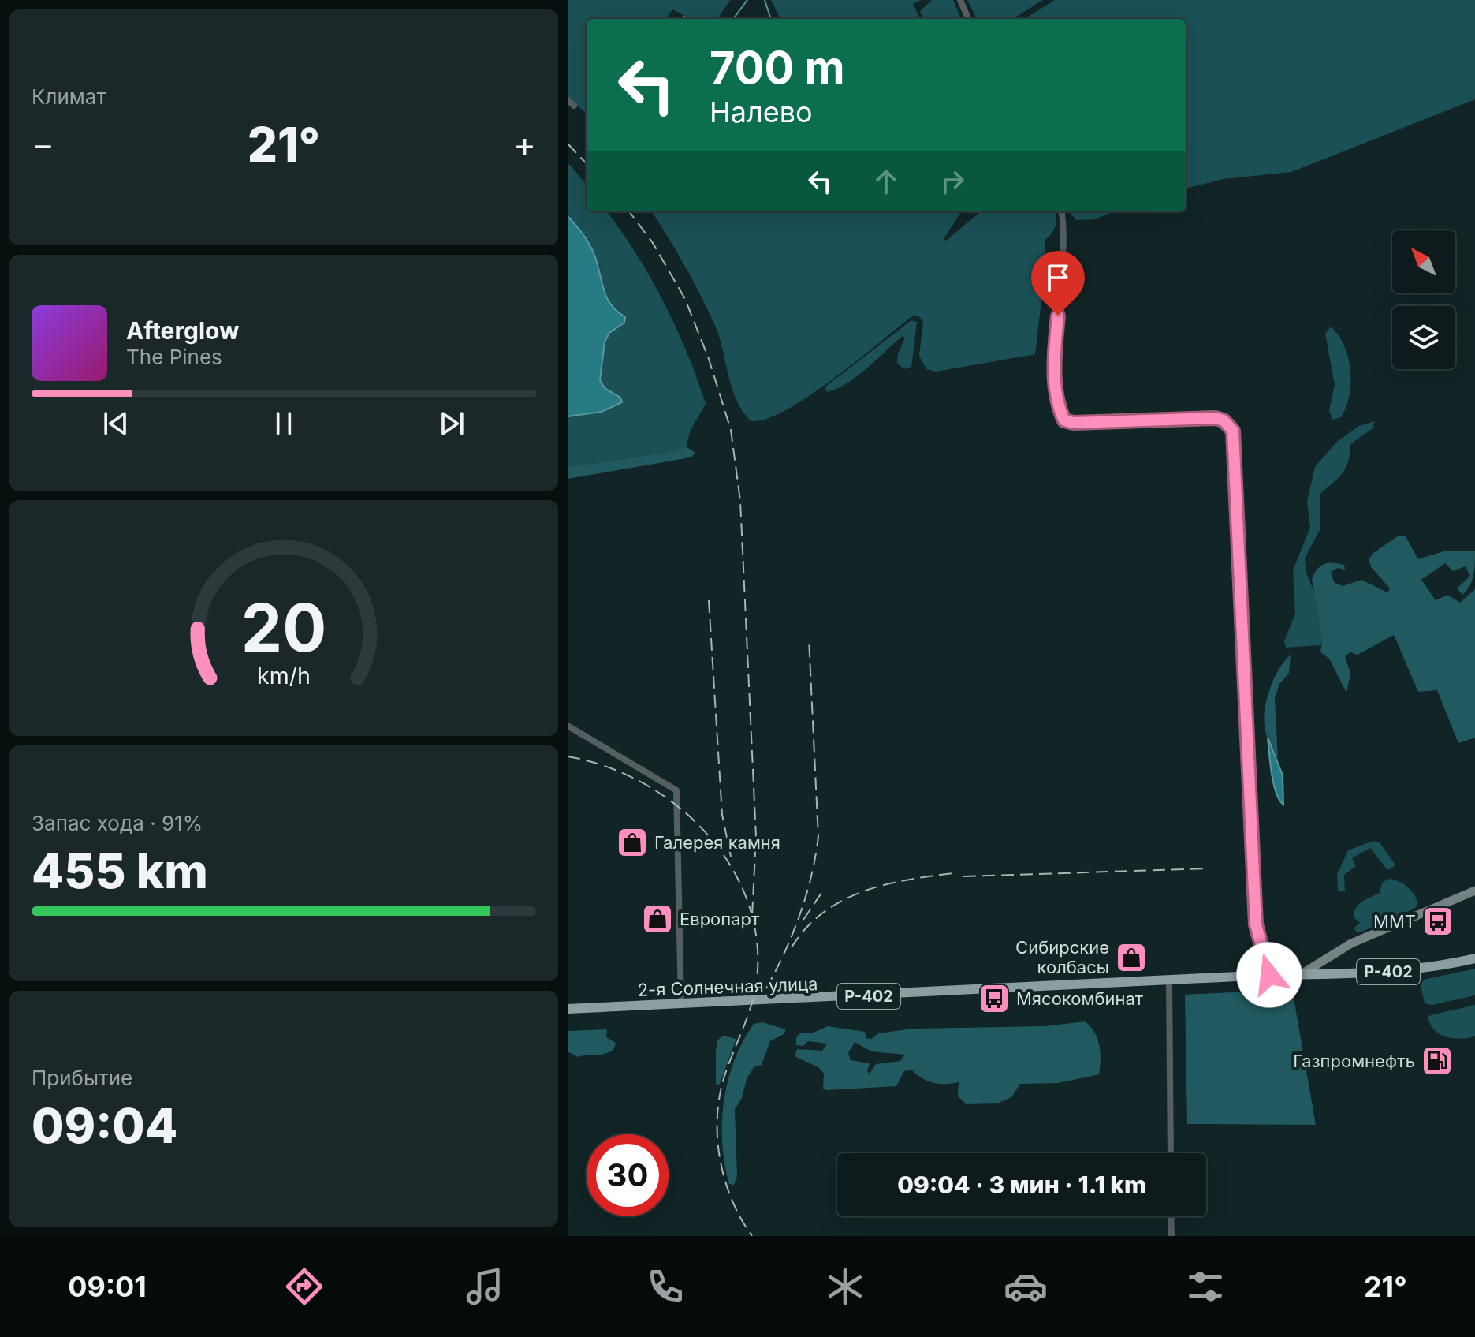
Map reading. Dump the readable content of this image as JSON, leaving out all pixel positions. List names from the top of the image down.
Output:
{
  "streets": {
    "main road": ["Р-402", "2-я Солнечная улица"]
  },
  "crossings": [
    ["Р-402", "2-я Солнечная улица"]
  ],
  "places": {
    "shop": ["Галерея камня", "Европарт", "Сибирские колбасы"],
    "bus stop": ["ММТ", "Мясокомбинат"],
    "fuel station": ["Газпромнефть"]
  },
  "north": "top left",
  "page": {
    "tile": [
      "Климат",
      ["Запас хода · 91%", "455 km"],
      ["Прибытие", "09:04"]
    ],
    "turn": ["700 m", "Налево"],
    "heat": ["−", "21°", "+"],
    "song": ["Afterglow", "The Pines"],
    "limit": "30",
    "trip": "09:04 · 3 мин · 1.1 km",
    "tabs": ["09:01", "21°"],
    "gauge": ["20", "km/h"]
  }
}
